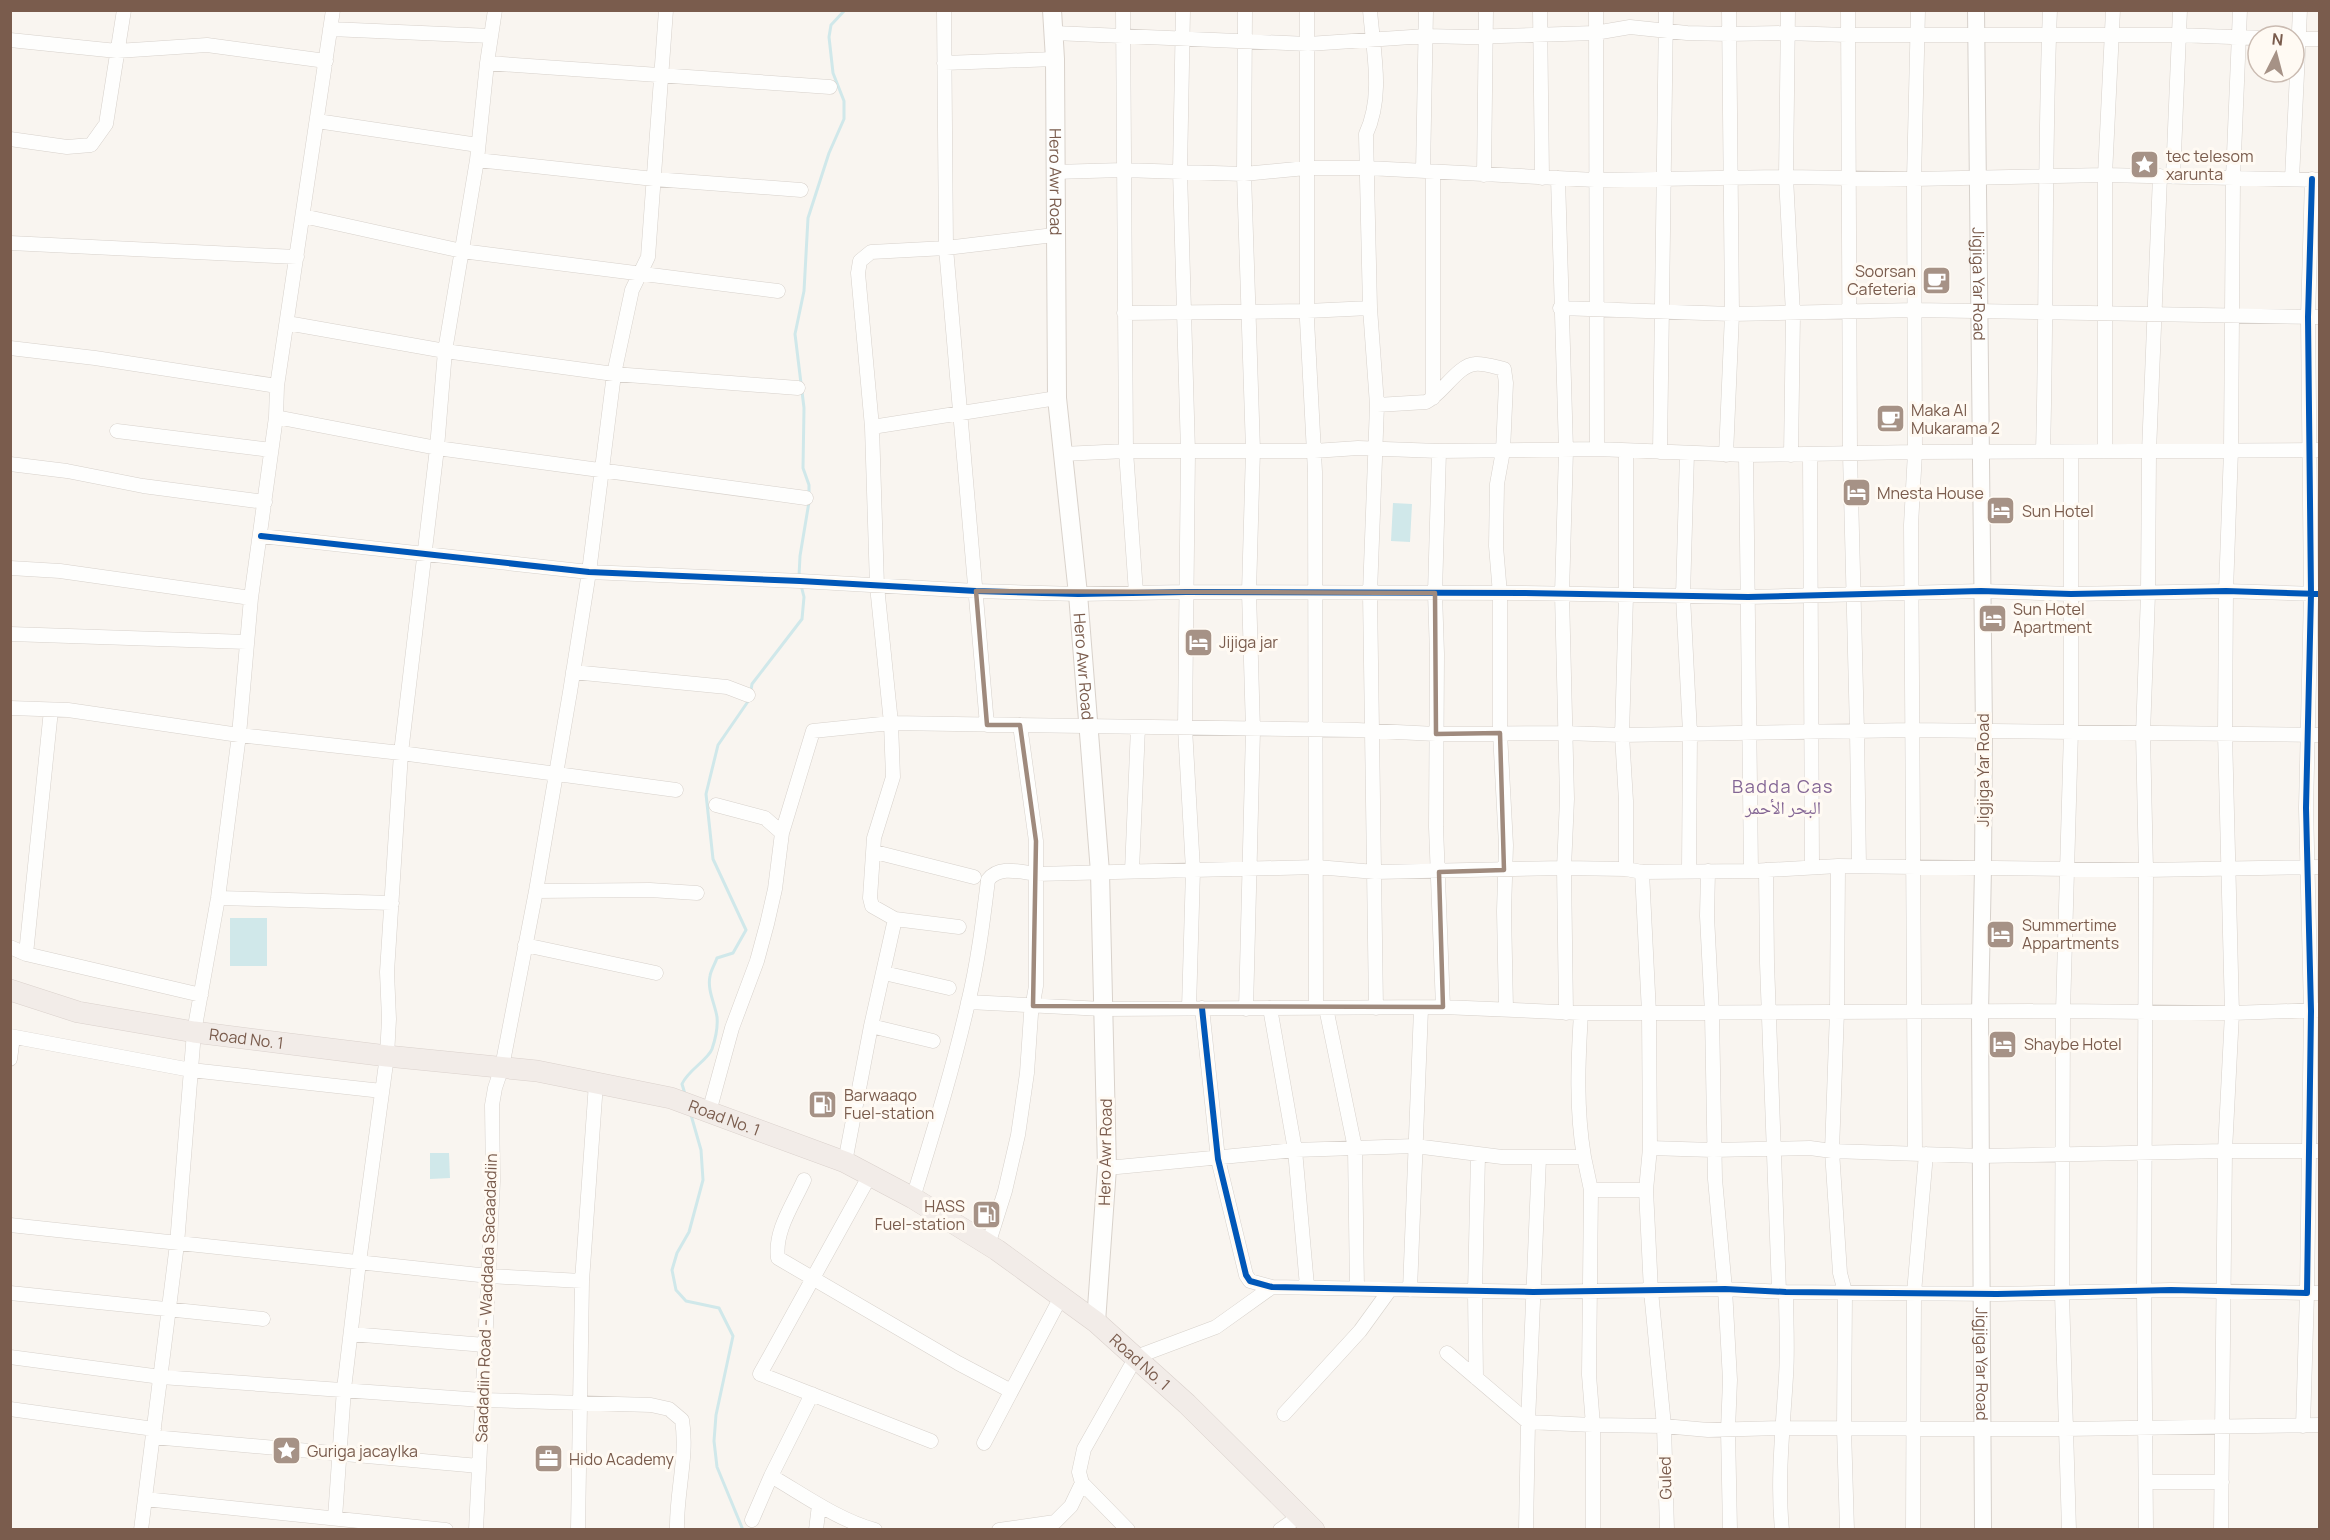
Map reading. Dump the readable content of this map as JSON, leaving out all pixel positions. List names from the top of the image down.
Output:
{
  "streets": {
    "highway": ["Road No. 1"],
    "main road": ["Hero Awr Road"],
    "street": ["Jigjiga Yar Road", "Saadadiin Road - Waddada Sacaadadiin", "Guled"]
  },
  "crossings": [
    ["Hero Awr Road", "Road No. 1"],
    ["Road No. 1", "Saadadiin Road - Waddada Sacaadadiin"]
  ],
  "districts": ["Badda Cas البحر الأحمر"],
  "places": {
    "place": ["tec telesom xarunta", "Guriga jacaylka"],
    "cafe": ["Soorsan Cafeteria", "Maka Al Mukarama 2"],
    "hotel": [
      "Mnesta House",
      "Sun Hotel",
      "Sun Hotel Apartment",
      "Jijiga jar",
      "Summertime Appartments",
      "Shaybe Hotel"
    ],
    "fuel station": ["Barwaaqo Fuel-station", "HASS Fuel-station"],
    "office": ["Hido Academy"]
  },
  "north": "top"
}
